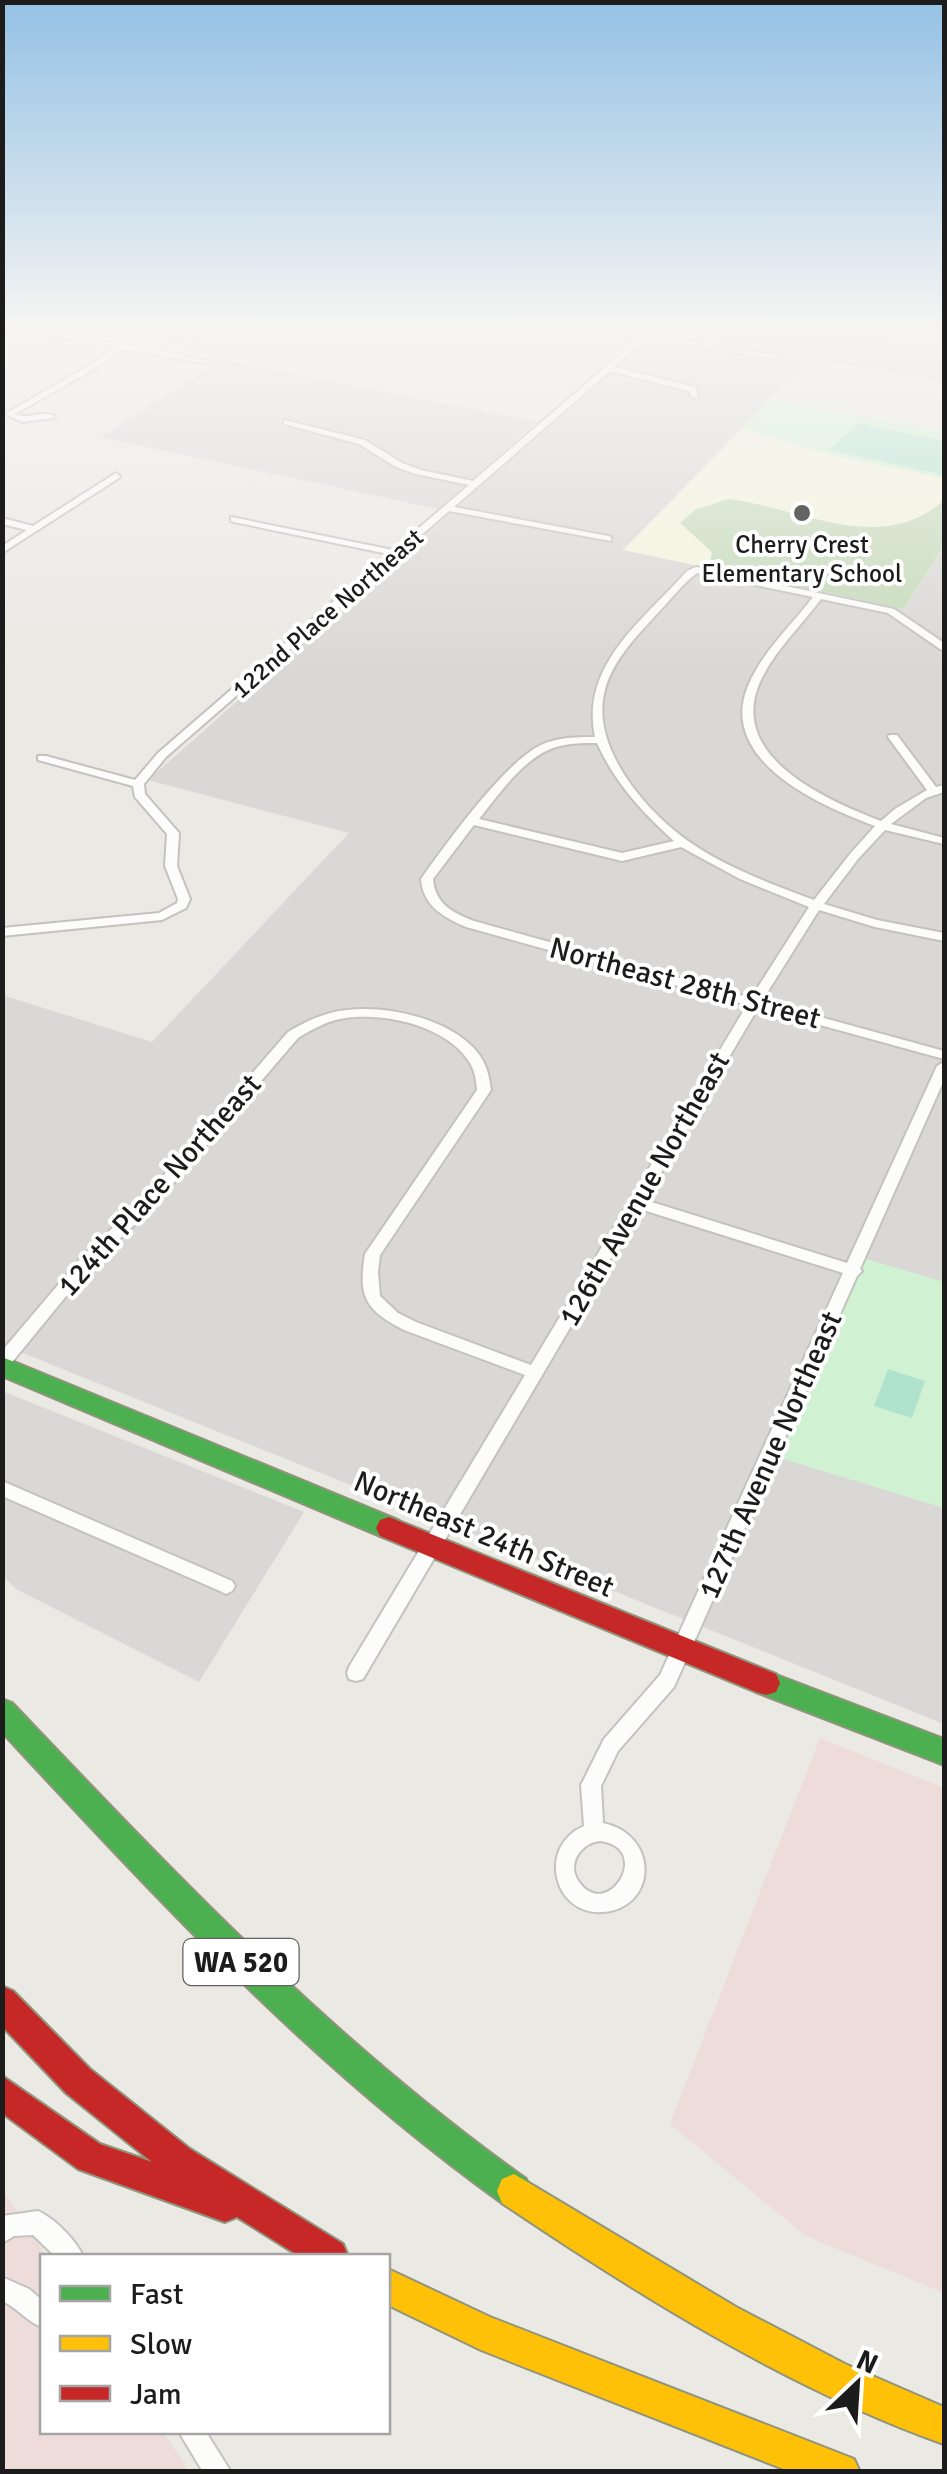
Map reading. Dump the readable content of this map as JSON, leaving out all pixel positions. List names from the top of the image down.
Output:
{
  "streets": {
    "main road": ["Northeast 24th Street", "WA 520"],
    "street": [
      "122nd Place Northeast",
      "Northeast 28th Street",
      "124th Place Northeast",
      "126th Avenue Northeast",
      "127th Avenue Northeast"
    ]
  },
  "crossings": [
    ["Northeast 28th Street", "126th Avenue Northeast"],
    ["124th Place Northeast", "126th Avenue Northeast"],
    ["124th Place Northeast", "Northeast 24th Street"],
    ["126th Avenue Northeast", "Northeast 24th Street"],
    ["127th Avenue Northeast", "Northeast 24th Street"]
  ],
  "places": ["Cherry Crest Elementary School"],
  "legend": ["Fast", "Slow", "Jam"],
  "north": "top right"
}
